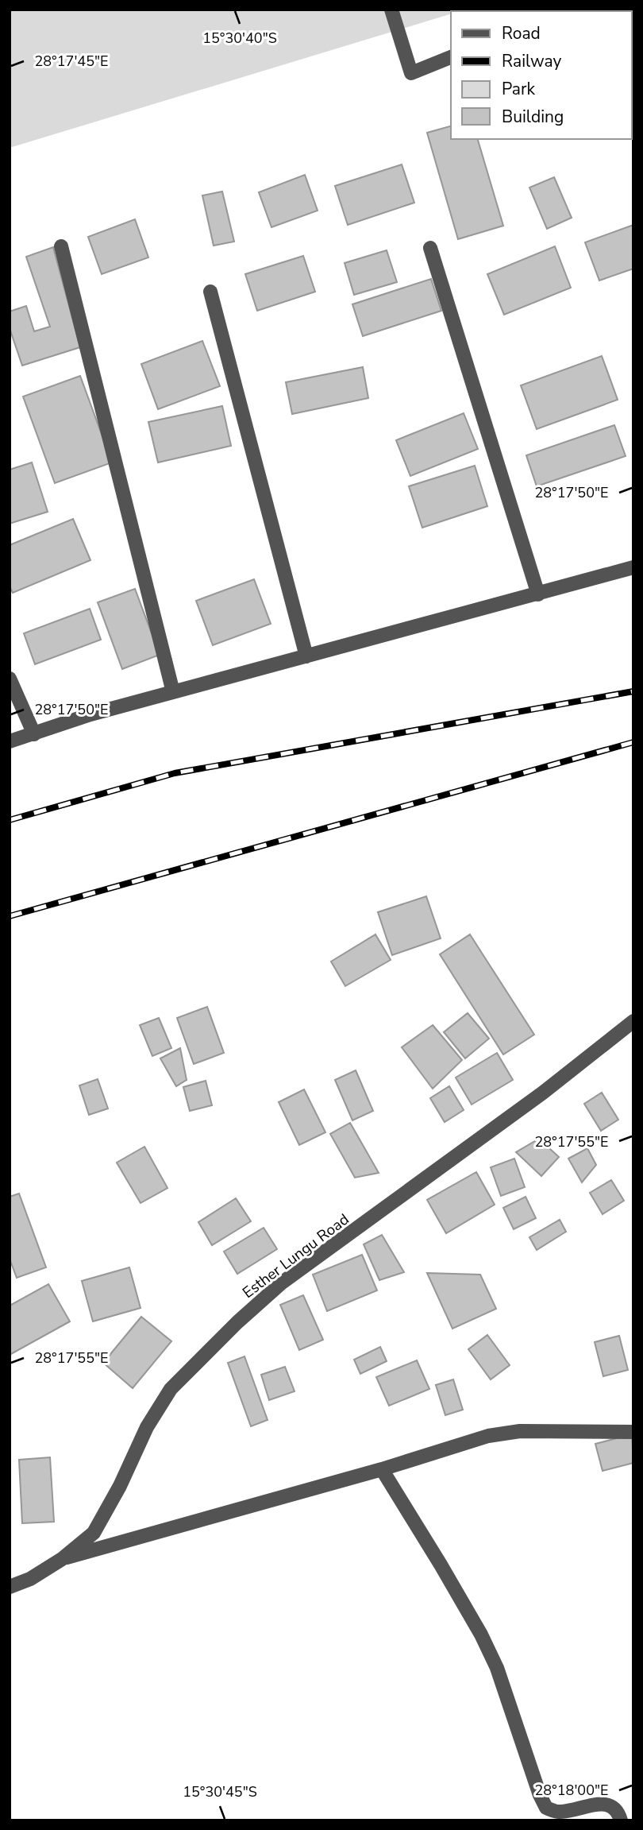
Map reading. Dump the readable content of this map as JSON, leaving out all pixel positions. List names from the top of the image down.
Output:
{
  "streets": {
    "street": ["Esther Lungu Road"]
  },
  "legend": [
    "Road",
    "Railway",
    "Park",
    "Building"
  ],
  "coordinates": [
    "15°30'40\"S",
    "28°17'45\"E",
    "28°17'50\"E",
    "28°17'55\"E",
    "28°18'00\"E",
    "15°30'45\"S"
  ]
}
